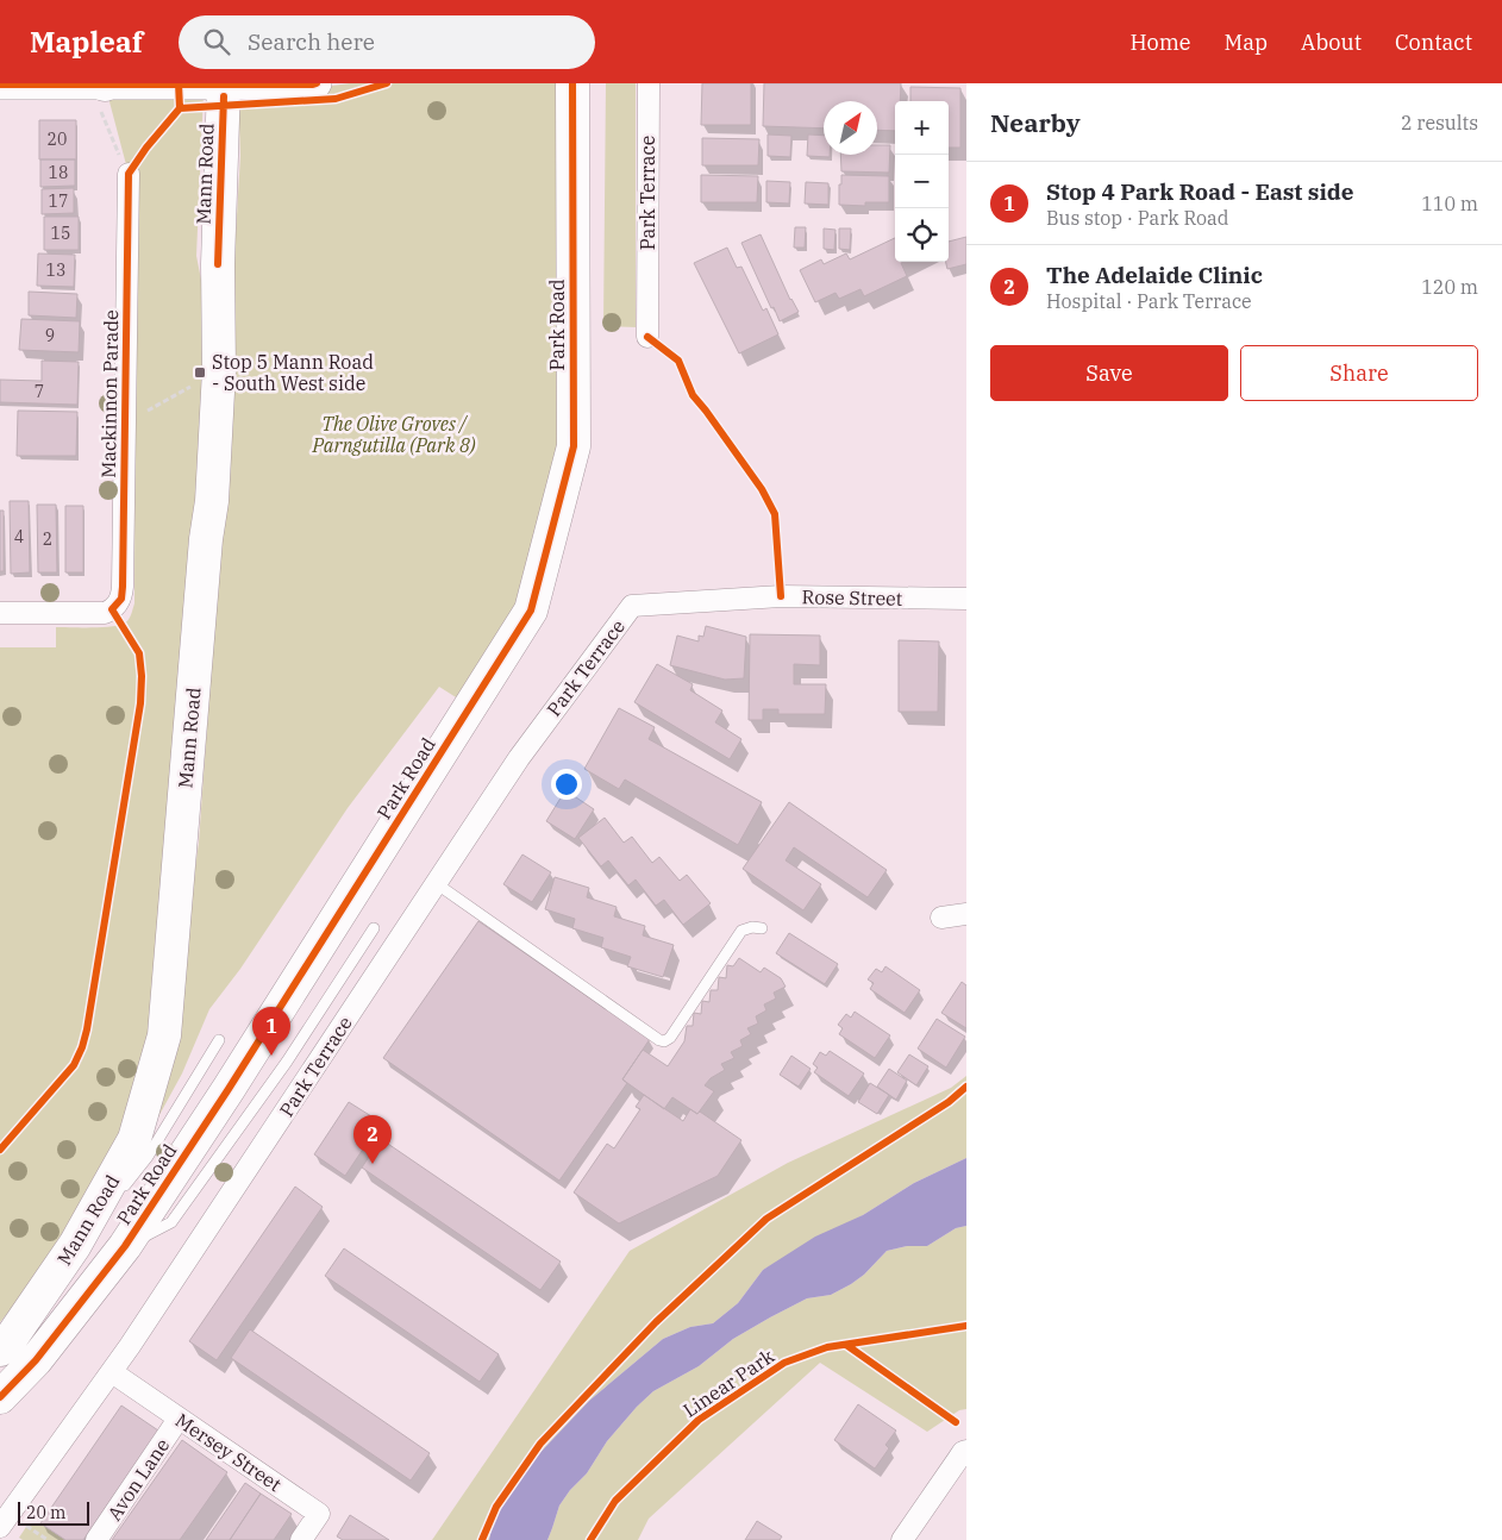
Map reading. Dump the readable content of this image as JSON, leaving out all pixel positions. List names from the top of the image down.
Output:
{
  "streets": {
    "highway": ["Mann Road", "Park Road"],
    "street": [
      "Park Terrace",
      "Mackinnon Parade",
      "Rose Street",
      "Mersey Street",
      "Avon Lane"
    ],
    "cycle path": ["Linear Park"]
  },
  "crossings": [
    ["Park Terrace", "Rose Street"],
    ["Park Terrace", "Mersey Street"],
    ["Mersey Street", "Avon Lane"]
  ],
  "parks": ["The Olive Groves / Parngutilla (Park 8)"],
  "places": {
    "transit": ["Stop 5 Mann Road - South West side"]
  },
  "house_numbers": [
    "20",
    "18",
    "17",
    "15",
    "13",
    "9",
    "7",
    "4",
    "2"
  ],
  "scale_bar": "20 m",
  "north": "top right",
  "page": {
    "header": "Mapleaf",
    "search": "Search here",
    "nav": [
      "Home",
      "Map",
      "About",
      "Contact"
    ],
    "heading": ["Nearby", "2 results"],
    "map_buttons": ["+", "−"],
    "list": [
      {
        "mark": "1",
        "name": "Stop 4 Park Road - East side",
        "note": "Bus stop · Park Road",
        "value": "110 m"
      },
      {
        "mark": "2",
        "name": "The Adelaide Clinic",
        "note": "Hospital · Park Terrace",
        "value": "120 m"
      }
    ],
    "buttons": ["Save", "Share"],
    "pins": ["1", "2"],
    "scale": "20 m"
  }
}
